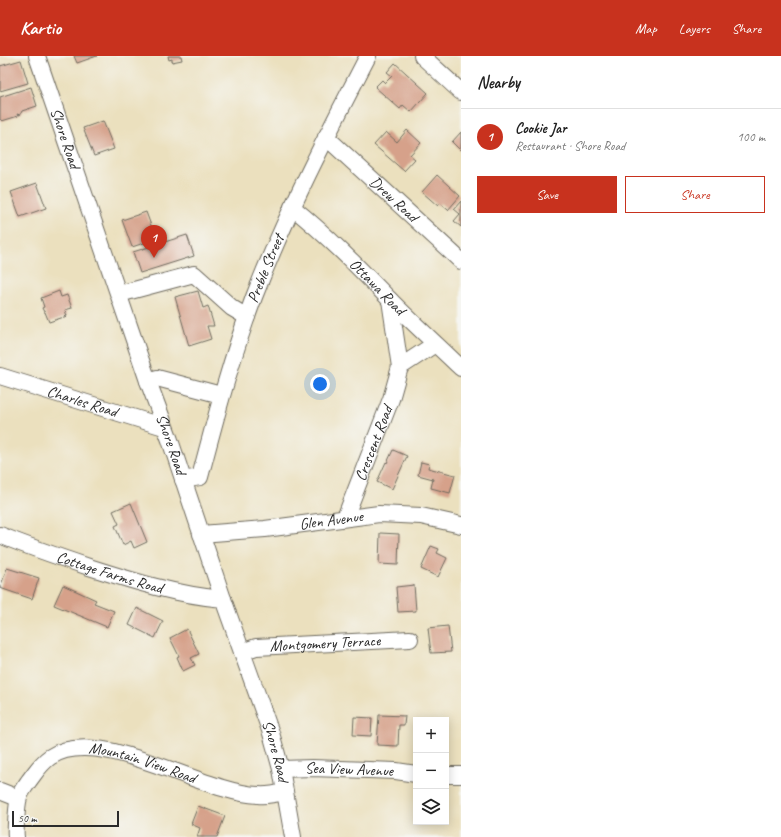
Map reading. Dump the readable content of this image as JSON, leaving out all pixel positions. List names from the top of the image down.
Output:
{
  "streets": {
    "street": [
      "Shore Road",
      "Drew Road",
      "Preble Street",
      "Ottawa Road",
      "Charles Road",
      "Crescent Road",
      "Glen Avenue",
      "Cottage Farms Road",
      "Montgomery Terrace",
      "Mountain View Road",
      "Sea View Avenue"
    ]
  },
  "crossings": [
    ["Shore Road", "Preble Street"],
    ["Shore Road", "Charles Road"],
    ["Shore Road", "Glen Avenue"],
    ["Shore Road", "Cottage Farms Road"],
    ["Shore Road", "Montgomery Terrace"],
    ["Shore Road", "Mountain View Road"],
    ["Shore Road", "Sea View Avenue"],
    ["Drew Road", "Preble Street"],
    ["Preble Street", "Ottawa Road"],
    ["Ottawa Road", "Crescent Road"],
    ["Crescent Road", "Glen Avenue"]
  ],
  "scale_bar": "50 m",
  "page": {
    "header": "Kartio",
    "nav": ["Map", "Layers", "Share"],
    "heading": "Nearby",
    "list": [
      {
        "mark": "1",
        "name": "Cookie Jar",
        "note": "Restaurant · Shore Road",
        "value": "100 m"
      }
    ],
    "buttons": ["Save", "Share"],
    "pins": "1",
    "map_buttons": ["+", "−"],
    "scale": "50 m"
  }
}
